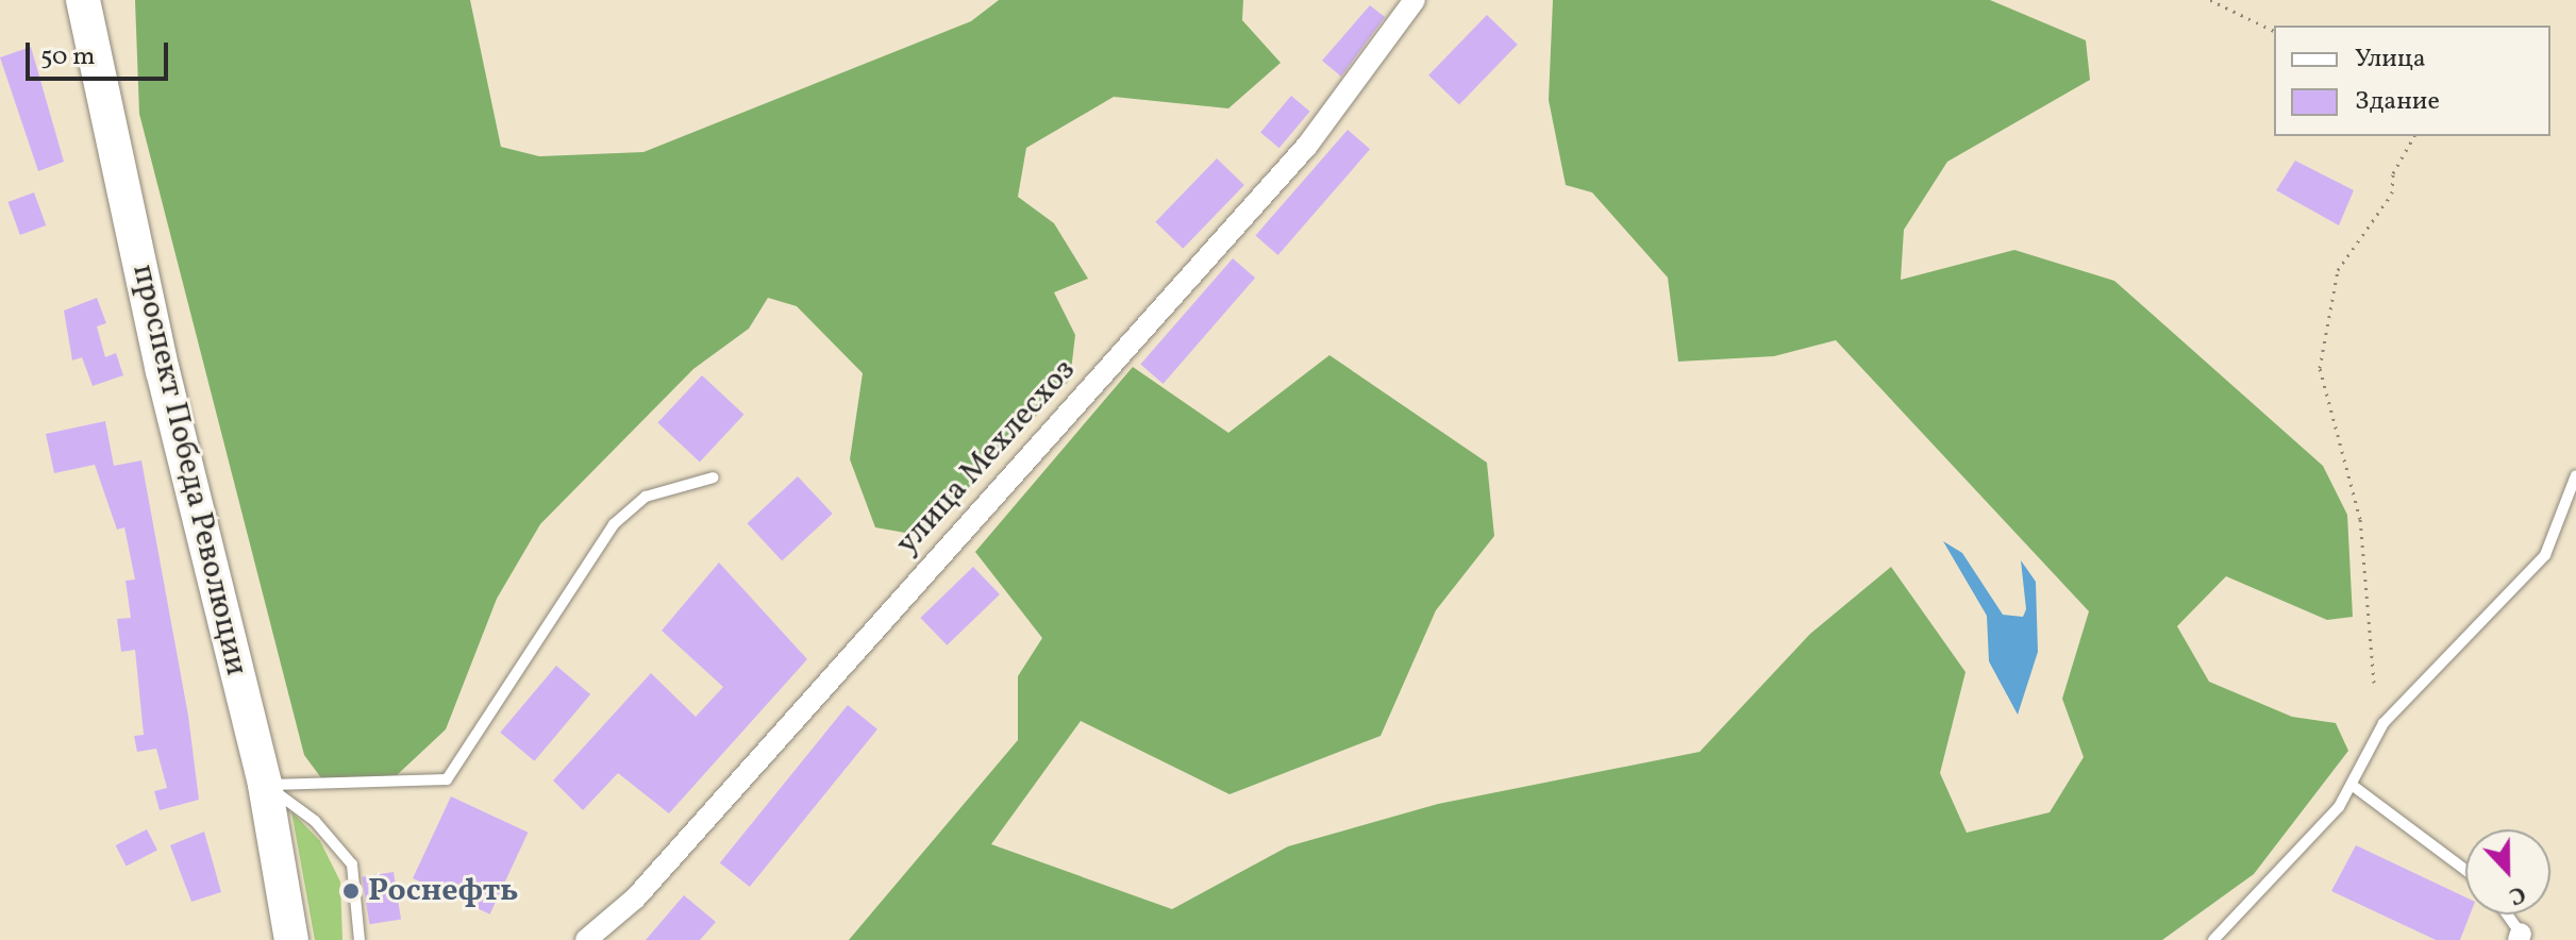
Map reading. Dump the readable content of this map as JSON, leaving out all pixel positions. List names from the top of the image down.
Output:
{
  "streets": {
    "main road": ["проспект Победа Революции"],
    "street": ["улица Мехлесхоз"]
  },
  "places": ["Роснефть"],
  "legend": ["Улица", "Здание"],
  "scale_bar": "50 m",
  "north": "bottom"
}
